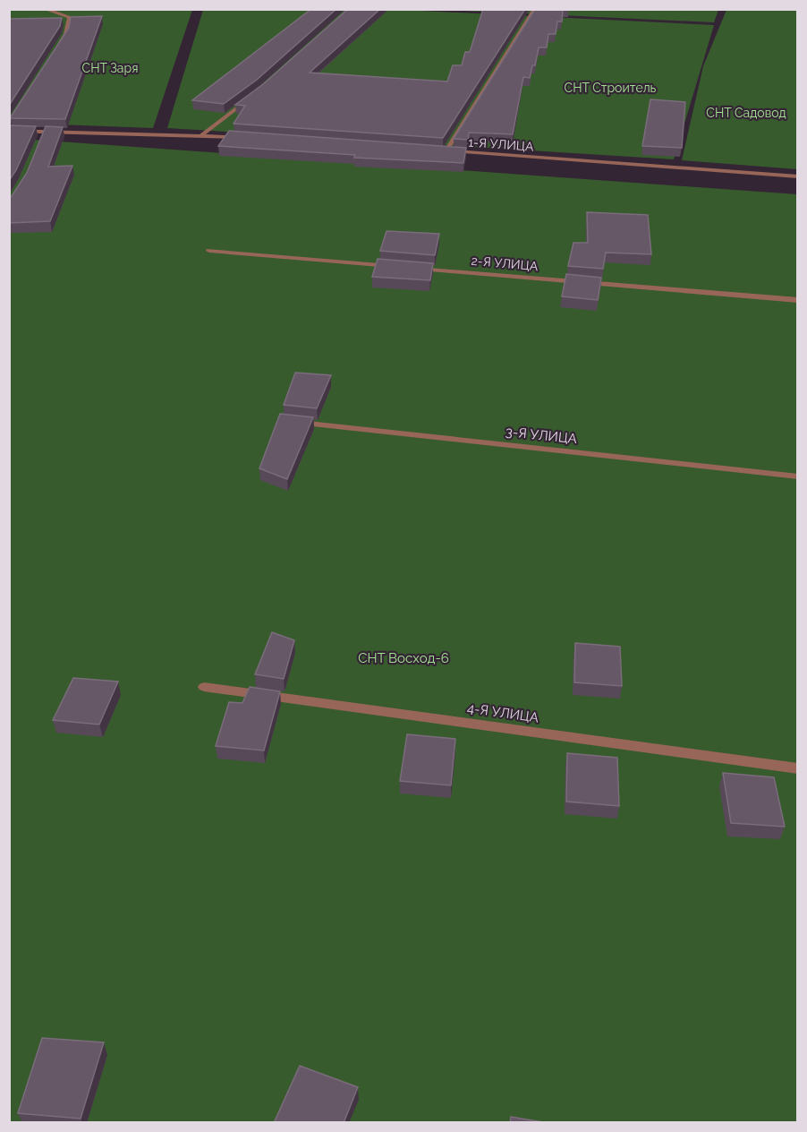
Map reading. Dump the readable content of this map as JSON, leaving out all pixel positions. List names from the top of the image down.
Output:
{
  "streets": {
    "street": [
      "1-Я УЛИЦА",
      "2-Я УЛИЦА",
      "3-Я УЛИЦА",
      "4-Я УЛИЦА"
    ]
  },
  "parks": [
    "СНТ Заря",
    "СНТ Строитель",
    "СНТ Садовод",
    "СНТ Восход-6"
  ]
}
